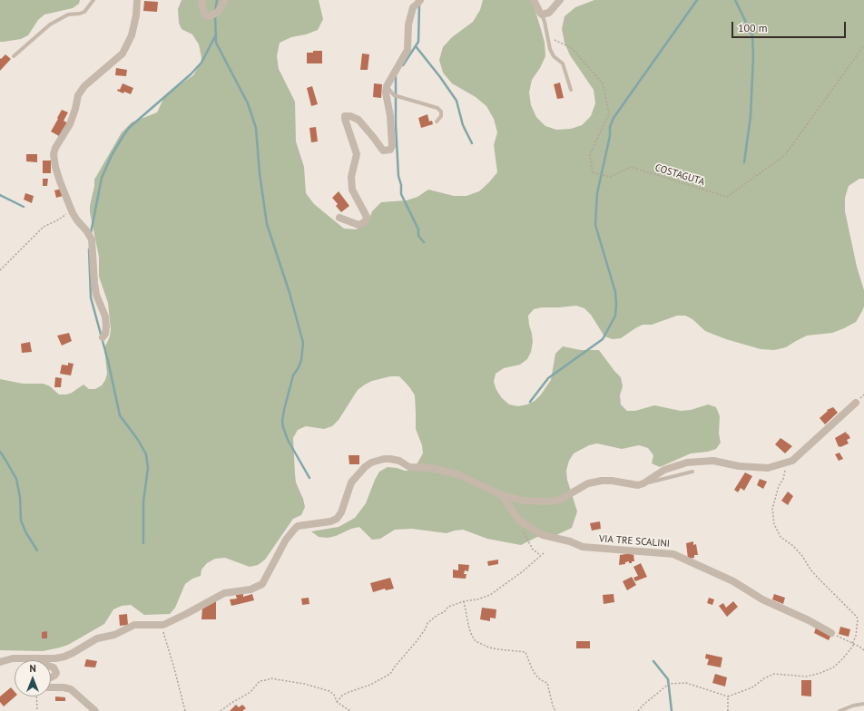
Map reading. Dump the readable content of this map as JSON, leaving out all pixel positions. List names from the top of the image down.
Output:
{
  "streets": {
    "street": ["VIA TRE SCALINI"],
    "path": ["COSTAGUTA"]
  },
  "scale_bar": "100 m",
  "north": "top"
}
